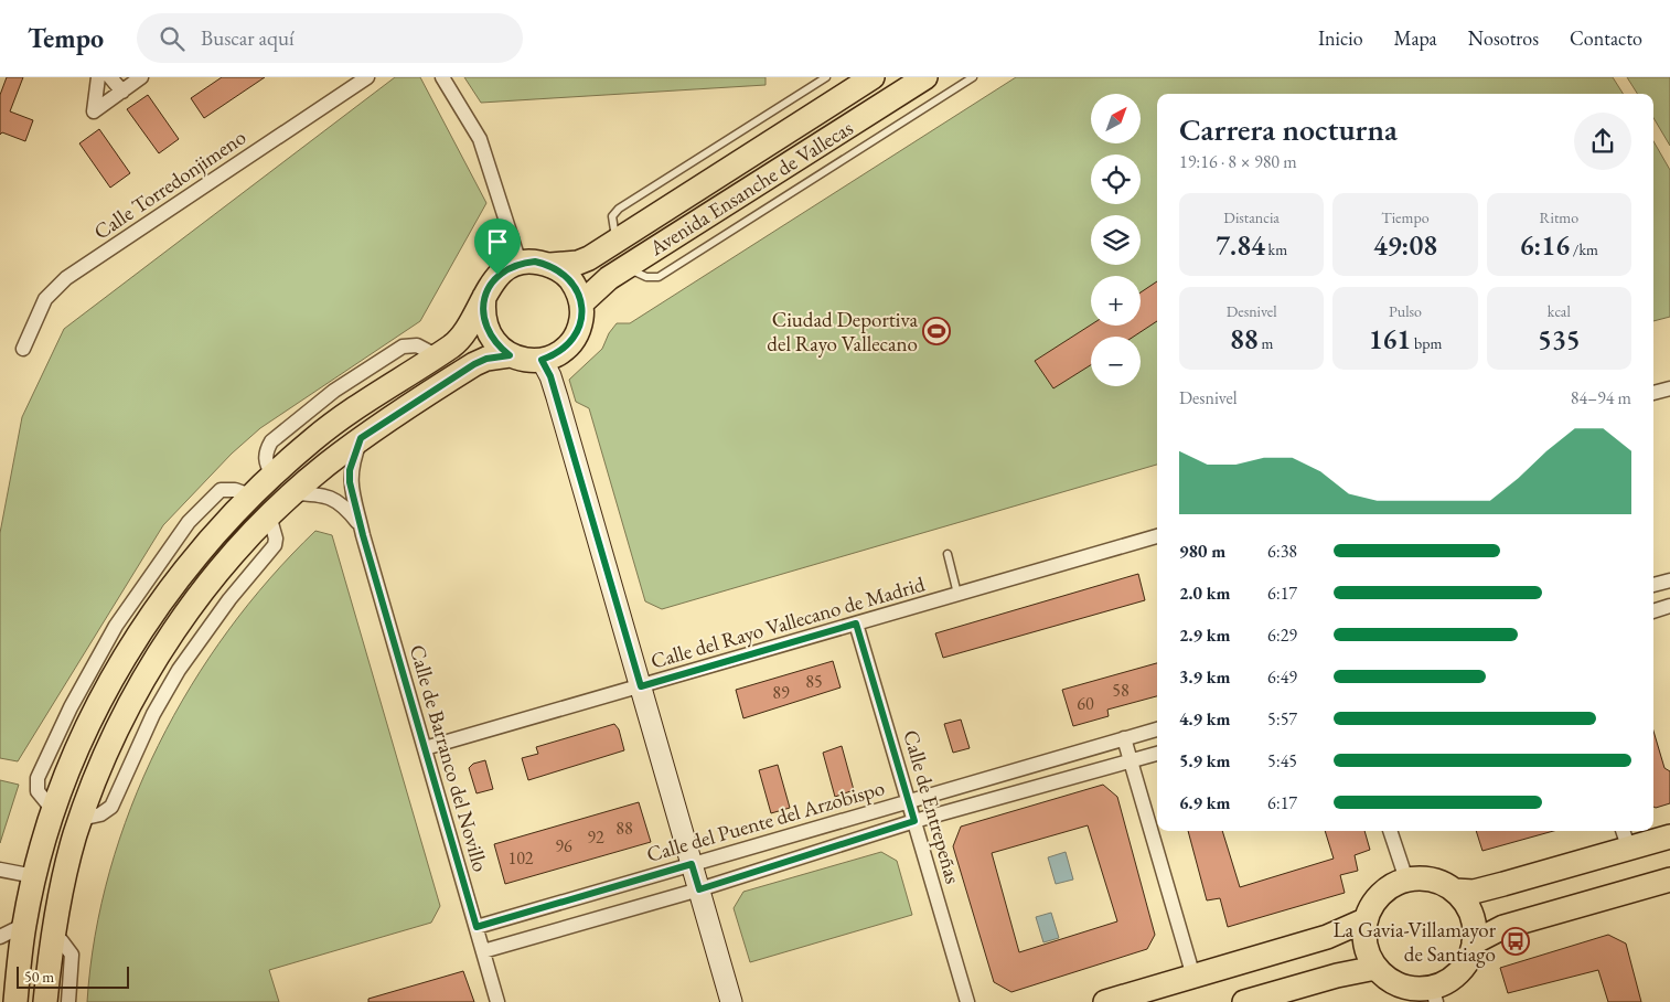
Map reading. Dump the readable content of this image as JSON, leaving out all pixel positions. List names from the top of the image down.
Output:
{
  "streets": {
    "main road": ["Avenida Ensanche de Vallecas"],
    "street": [
      "Calle Torredonjimeno",
      "Calle del Rayo Vallecano de Madrid",
      "Calle de Barranco del Novillo",
      "Calle de Entrepeñas",
      "Calle del Puente del Arzobispo"
    ]
  },
  "crossings": [
    ["Calle del Rayo Vallecano de Madrid", "Calle de Barranco del Novillo"],
    ["Calle del Rayo Vallecano de Madrid", "Calle de Entrepeñas"],
    ["Calle de Barranco del Novillo", "Calle del Puente del Arzobispo"],
    ["Calle de Entrepeñas", "Calle del Puente del Arzobispo"]
  ],
  "places": {
    "sports": ["Ciudad Deportiva del Rayo Vallecano"],
    "bus stop": ["La Gavia-Villamayor de Santiago"]
  },
  "house_numbers": [
    "85",
    "58",
    "89",
    "60",
    "88",
    "92",
    "96",
    "102"
  ],
  "scale_bar": "50 m",
  "north": "top right",
  "page": {
    "header": "Tempo",
    "search": "Buscar aquí",
    "nav": [
      "Inicio",
      "Mapa",
      "Nosotros",
      "Contacto"
    ],
    "map_buttons": ["+", "−"],
    "heading": ["Carrera nocturna", "19:16 · 8 × 980 m"],
    "stats": [
      ["Distancia", "7.84 km"],
      ["Tiempo", "49:08"],
      ["Ritmo", "6:16 /km"],
      ["Desnivel", "88 m"],
      ["Pulso", "161 bpm"],
      ["kcal", "535"]
    ],
    "chart": ["Desnivel", "84–94 m"],
    "list": [
      {
        "name": "980 m",
        "note": "6:38"
      },
      {
        "name": "2.0 km",
        "note": "6:17"
      },
      {
        "name": "2.9 km",
        "note": "6:29"
      },
      {
        "name": "3.9 km",
        "note": "6:49"
      },
      {
        "name": "4.9 km",
        "note": "5:57"
      },
      {
        "name": "5.9 km",
        "note": "5:45"
      },
      {
        "name": "6.9 km",
        "note": "6:17"
      }
    ],
    "scale": "50 m"
  }
}
